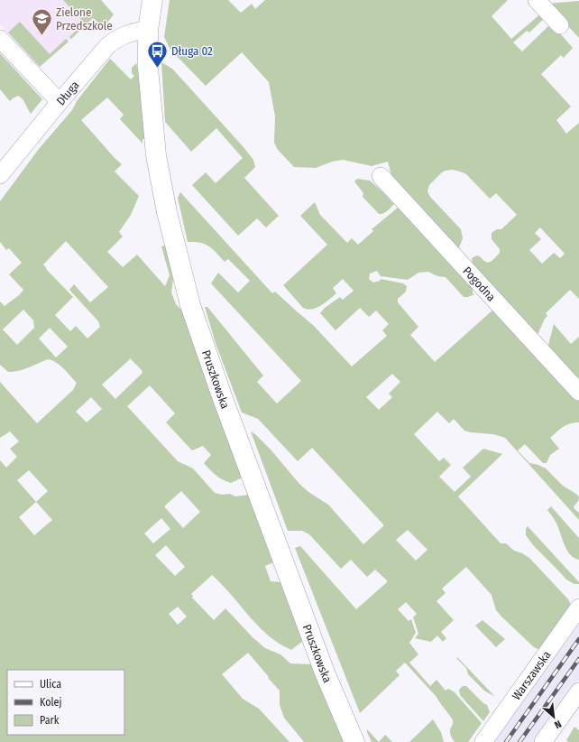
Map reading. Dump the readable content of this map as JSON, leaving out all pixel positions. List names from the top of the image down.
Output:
{
  "streets": {
    "street": [
      "Długa",
      "Pogodna",
      "Pruszkowska",
      "Warszawska"
    ]
  },
  "crossings": [
    ["Długa", "Pruszkowska"]
  ],
  "places": {
    "school or university": ["Zielone Przedszkole"],
    "bus stop": ["Długa 02"]
  },
  "legend": ["Ulica", "Kolej", "Park"],
  "north": "bottom right"
}
